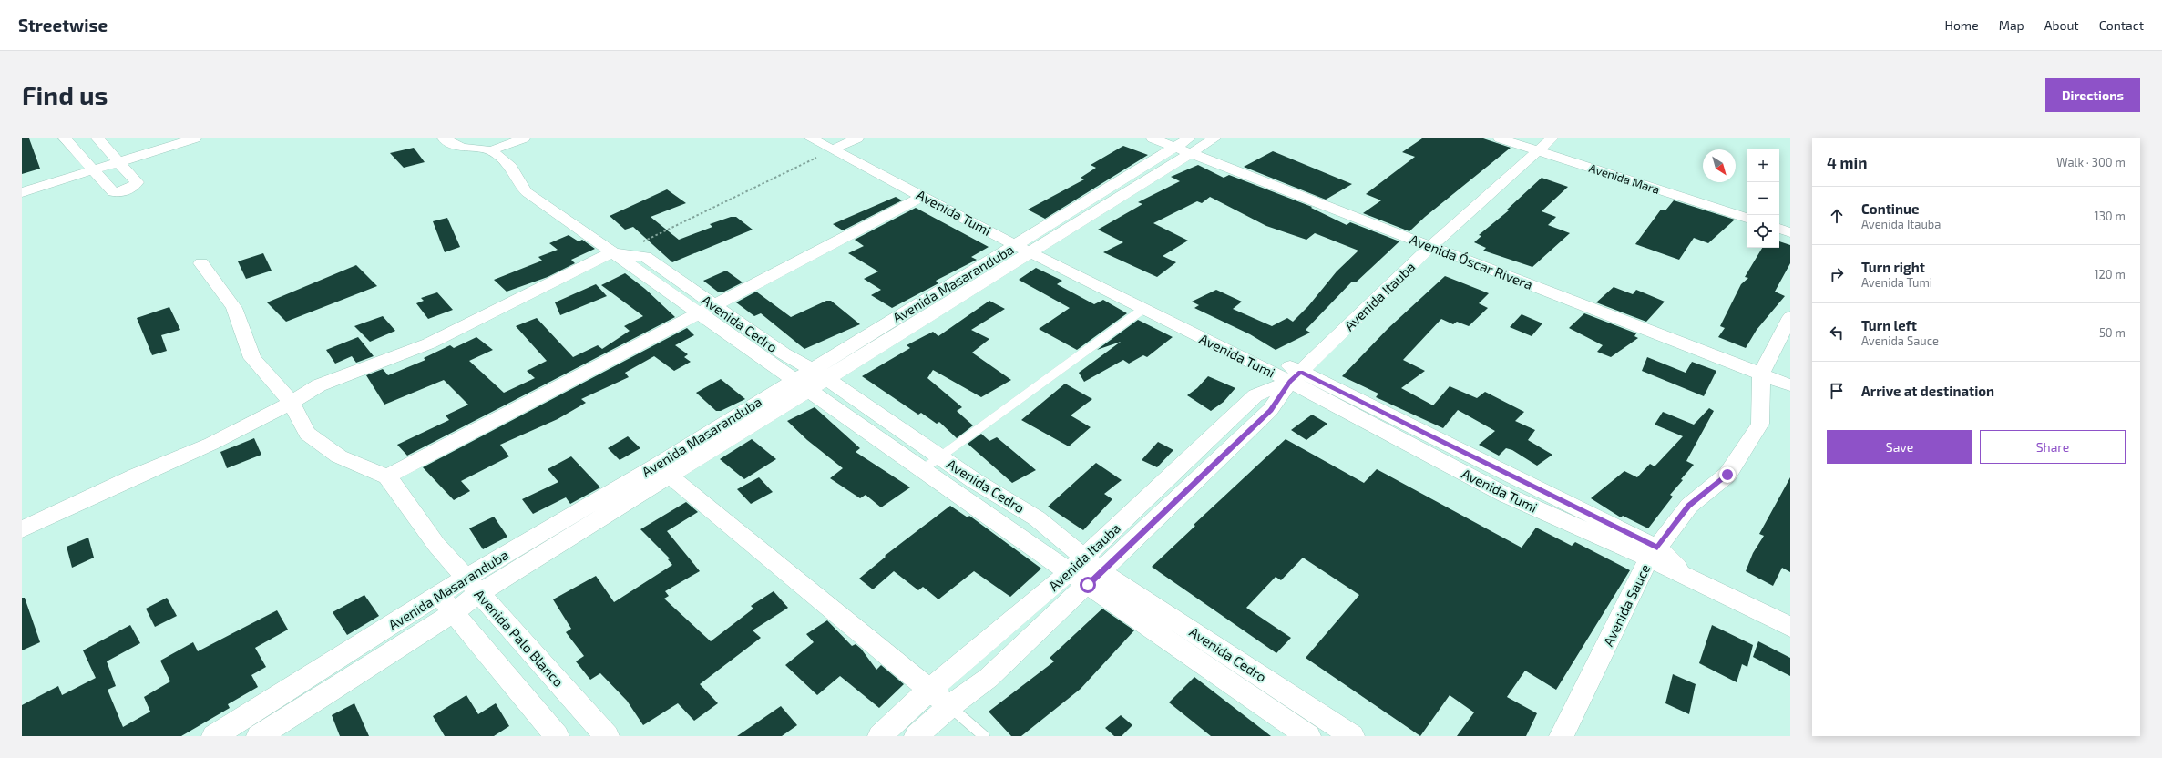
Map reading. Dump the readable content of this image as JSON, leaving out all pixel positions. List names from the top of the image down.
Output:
{
  "streets": {
    "street": [
      "Avenida Mara",
      "Avenida Tumi",
      "Avenida Óscar Rivera",
      "Avenida Masaranduba",
      "Avenida Itauba",
      "Avenida Cedro",
      "Avenida Sauce",
      "Avenida Palo Blanco"
    ]
  },
  "crossings": [
    ["Avenida Mara", "Avenida Itauba"],
    ["Avenida Tumi", "Avenida Masaranduba"],
    ["Avenida Tumi", "Avenida Itauba"],
    ["Avenida Tumi", "Avenida Sauce"],
    ["Avenida Óscar Rivera", "Avenida Masaranduba"],
    ["Avenida Óscar Rivera", "Avenida Itauba"],
    ["Avenida Óscar Rivera", "Avenida Sauce"],
    ["Avenida Masaranduba", "Avenida Cedro"],
    ["Avenida Masaranduba", "Avenida Palo Blanco"],
    ["Avenida Itauba", "Avenida Cedro"]
  ],
  "north": "bottom right",
  "page": {
    "header": "Streetwise",
    "nav": [
      "Home",
      "Map",
      "About",
      "Contact"
    ],
    "buttons": [
      "Directions",
      ["Save", "Share"]
    ],
    "title": "Find us",
    "heading": ["4 min", "Walk · 300 m"],
    "map_buttons": ["+", "−"],
    "list": [
      ["Continue", "Avenida Itauba", "130 m"],
      ["Turn right", "Avenida Tumi", "120 m"],
      ["Turn left", "Avenida Sauce", "50 m"],
      "Arrive at destination"
    ]
  }
}
